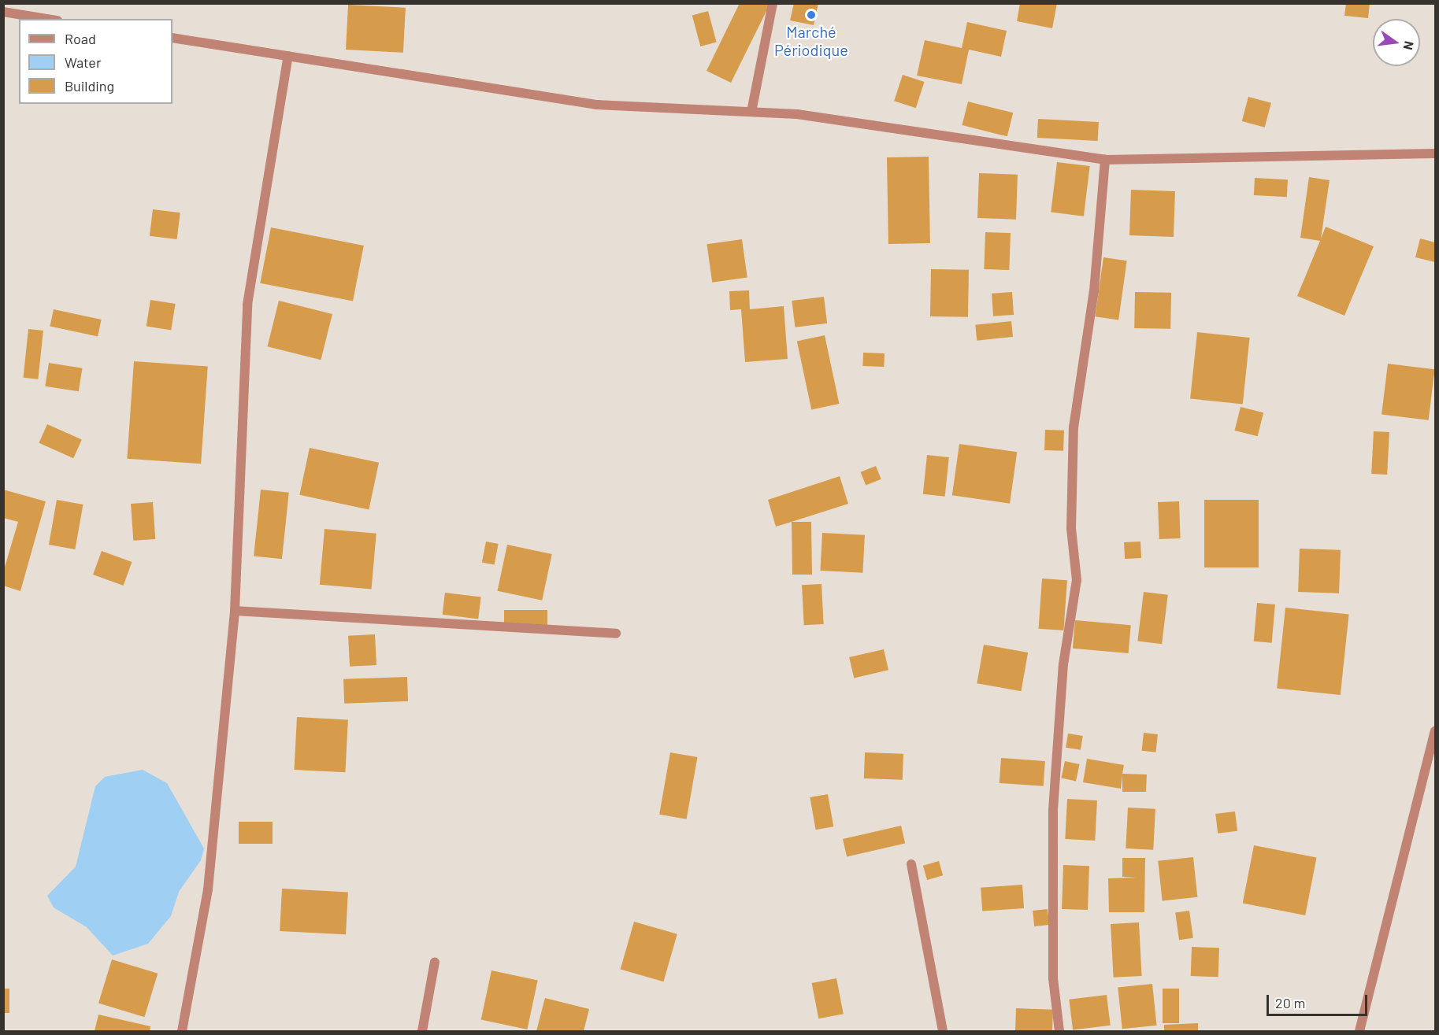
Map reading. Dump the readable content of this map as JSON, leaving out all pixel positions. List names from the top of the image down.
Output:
{
  "places": ["Marché Périodique"],
  "legend": ["Road", "Water", "Building"],
  "scale_bar": "20 m",
  "north": "right"
}
